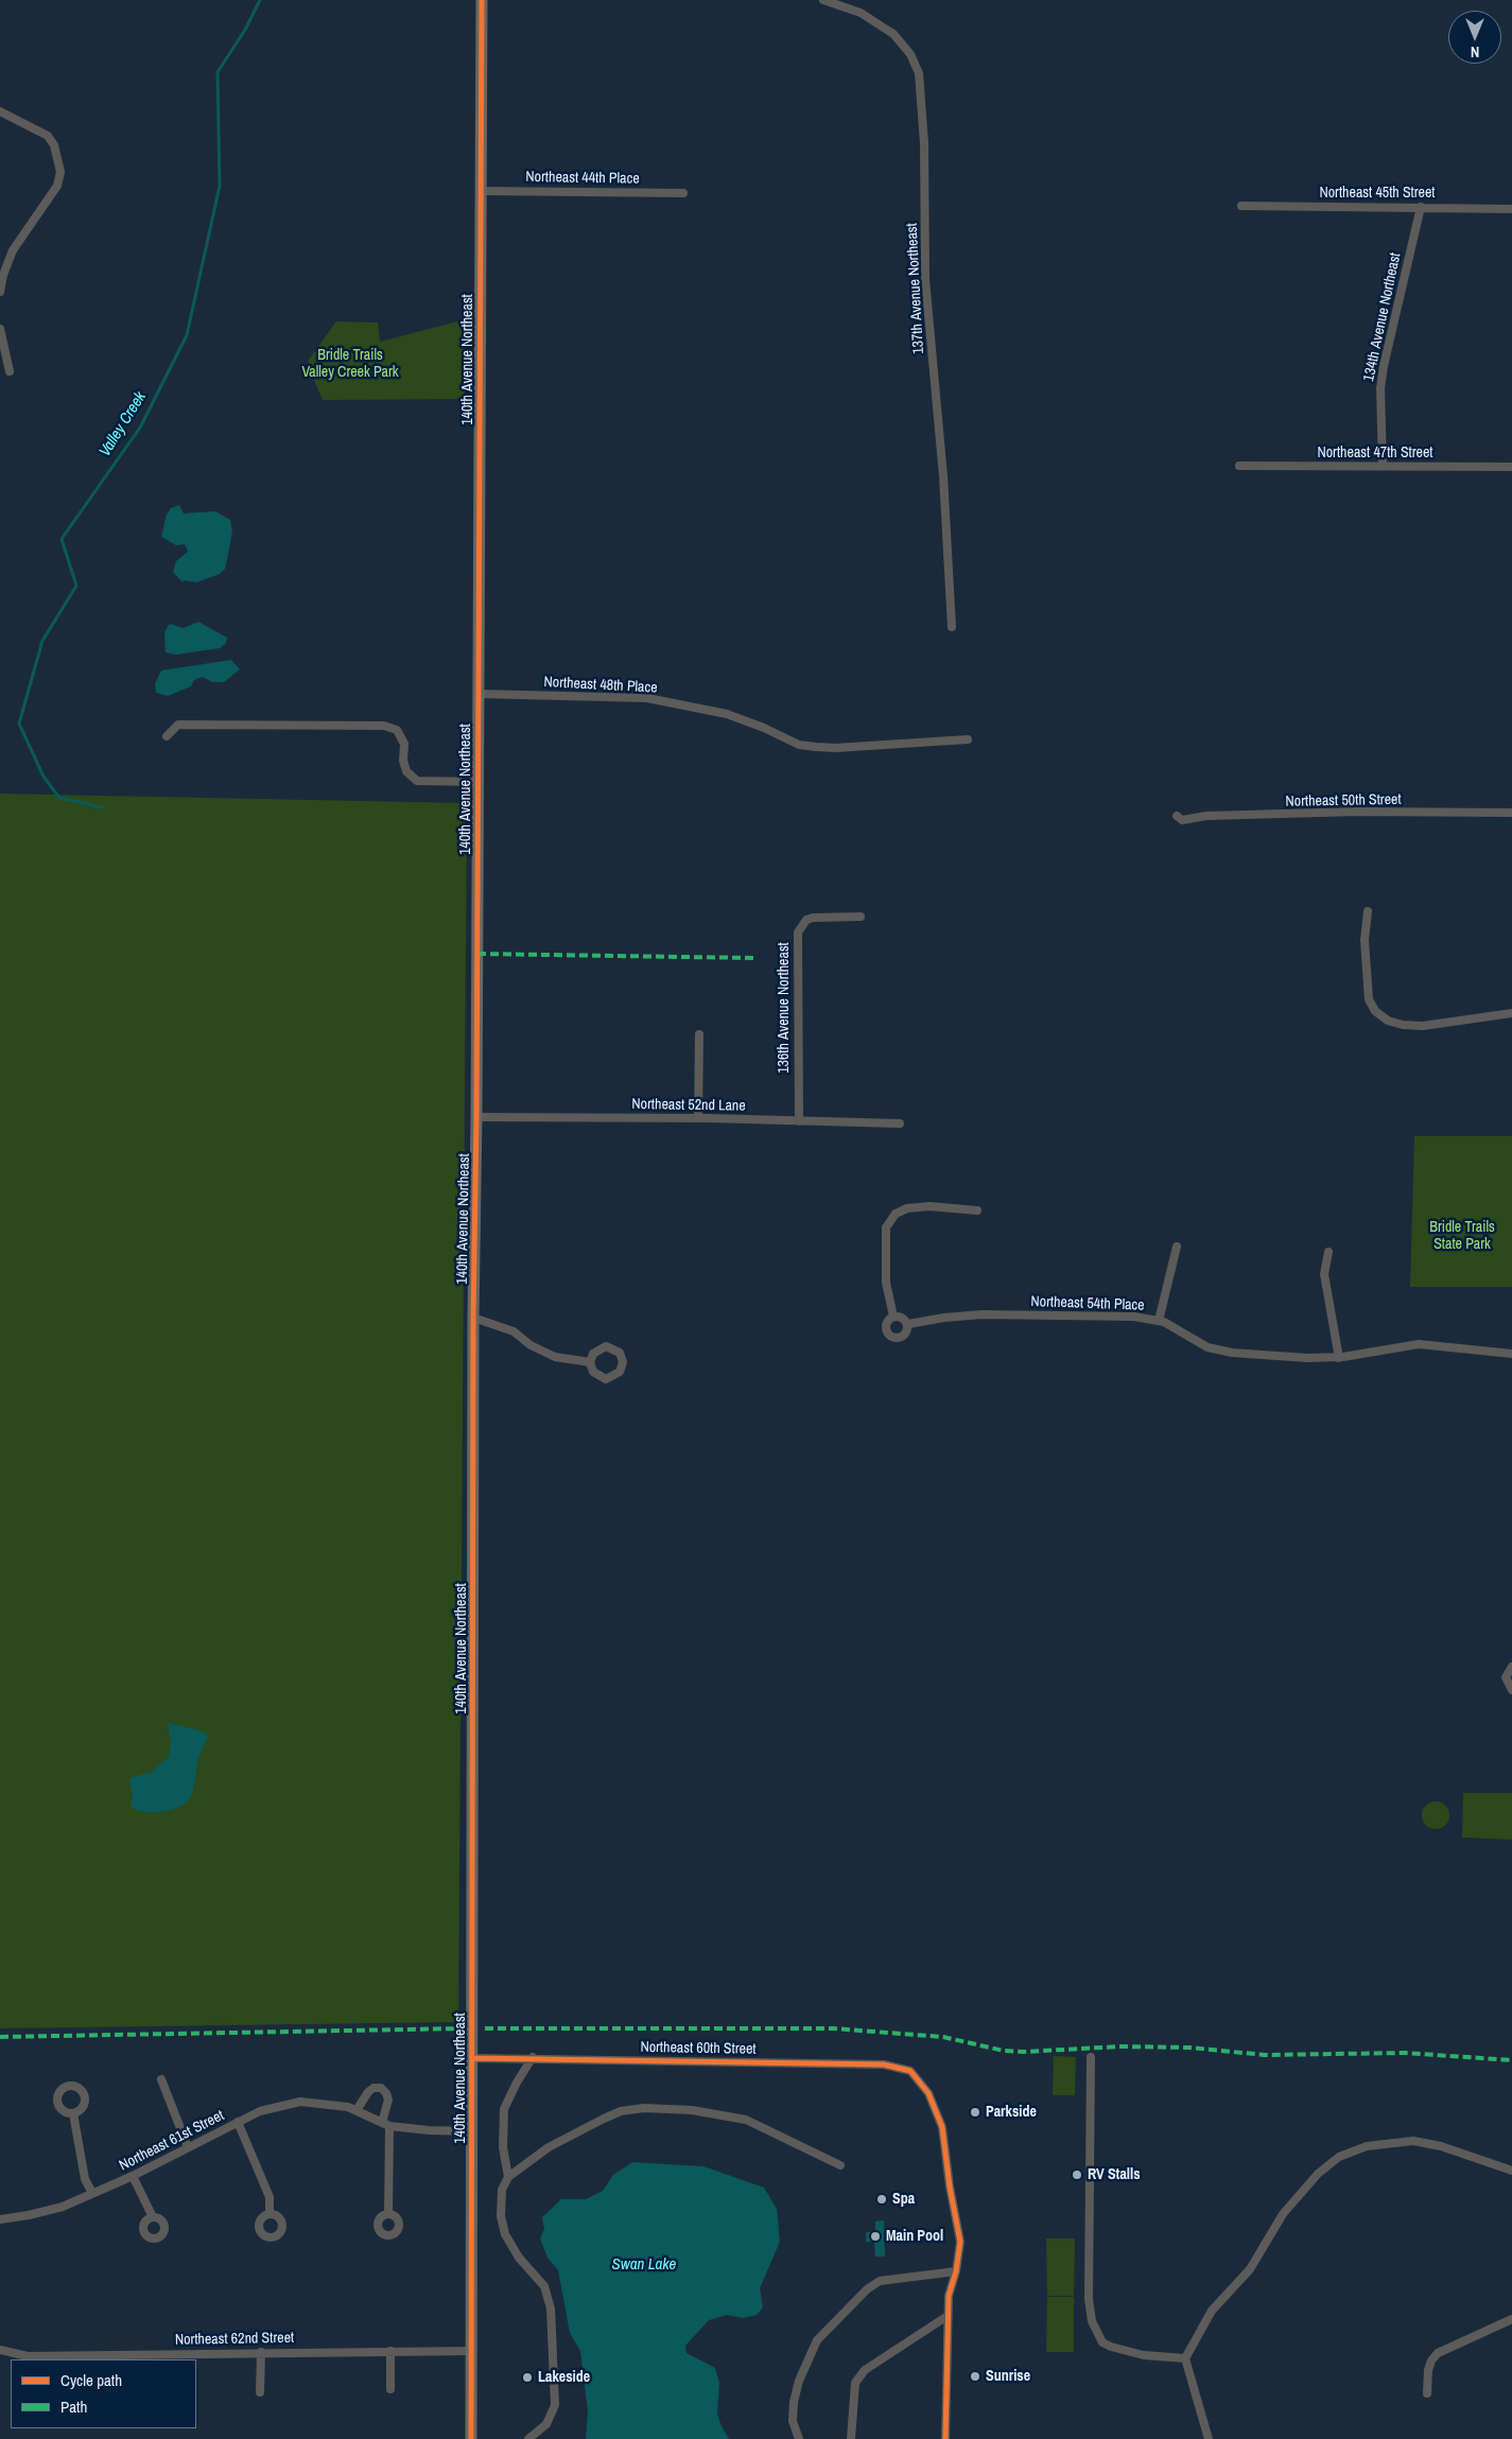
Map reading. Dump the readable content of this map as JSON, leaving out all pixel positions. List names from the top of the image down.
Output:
{
  "streets": {
    "street": [
      "Northeast 44th Place",
      "Northeast 45th Street",
      "137th Avenue Northeast",
      "134th Avenue Northeast",
      "140th Avenue Northeast",
      "Northeast 47th Street",
      "Northeast 48th Place",
      "Northeast 50th Street",
      "136th Avenue Northeast",
      "Northeast 52nd Lane",
      "Northeast 54th Place",
      "Northeast 60th Street",
      "Northeast 61st Street",
      "Northeast 62nd Street"
    ]
  },
  "crossings": [
    ["Northeast 44th Place", "140th Avenue Northeast"],
    ["Northeast 45th Street", "134th Avenue Northeast"],
    ["134th Avenue Northeast", "Northeast 47th Street"],
    ["140th Avenue Northeast", "Northeast 48th Place"],
    ["140th Avenue Northeast", "Northeast 52nd Lane"],
    ["140th Avenue Northeast", "Northeast 60th Street"],
    ["140th Avenue Northeast", "Northeast 61st Street"],
    ["140th Avenue Northeast", "Northeast 62nd Street"],
    ["136th Avenue Northeast", "Northeast 52nd Lane"]
  ],
  "water": ["Valley Creek", "Swan Lake"],
  "parks": ["Bridle Trails Valley Creek Park", "Bridle Trails State Park"],
  "places": [
    "Parkside",
    "RV Stalls",
    "Spa",
    "Main Pool",
    "Sunrise",
    "Lakeside"
  ],
  "legend": ["Cycle path", "Path"],
  "north": "bottom"
}
